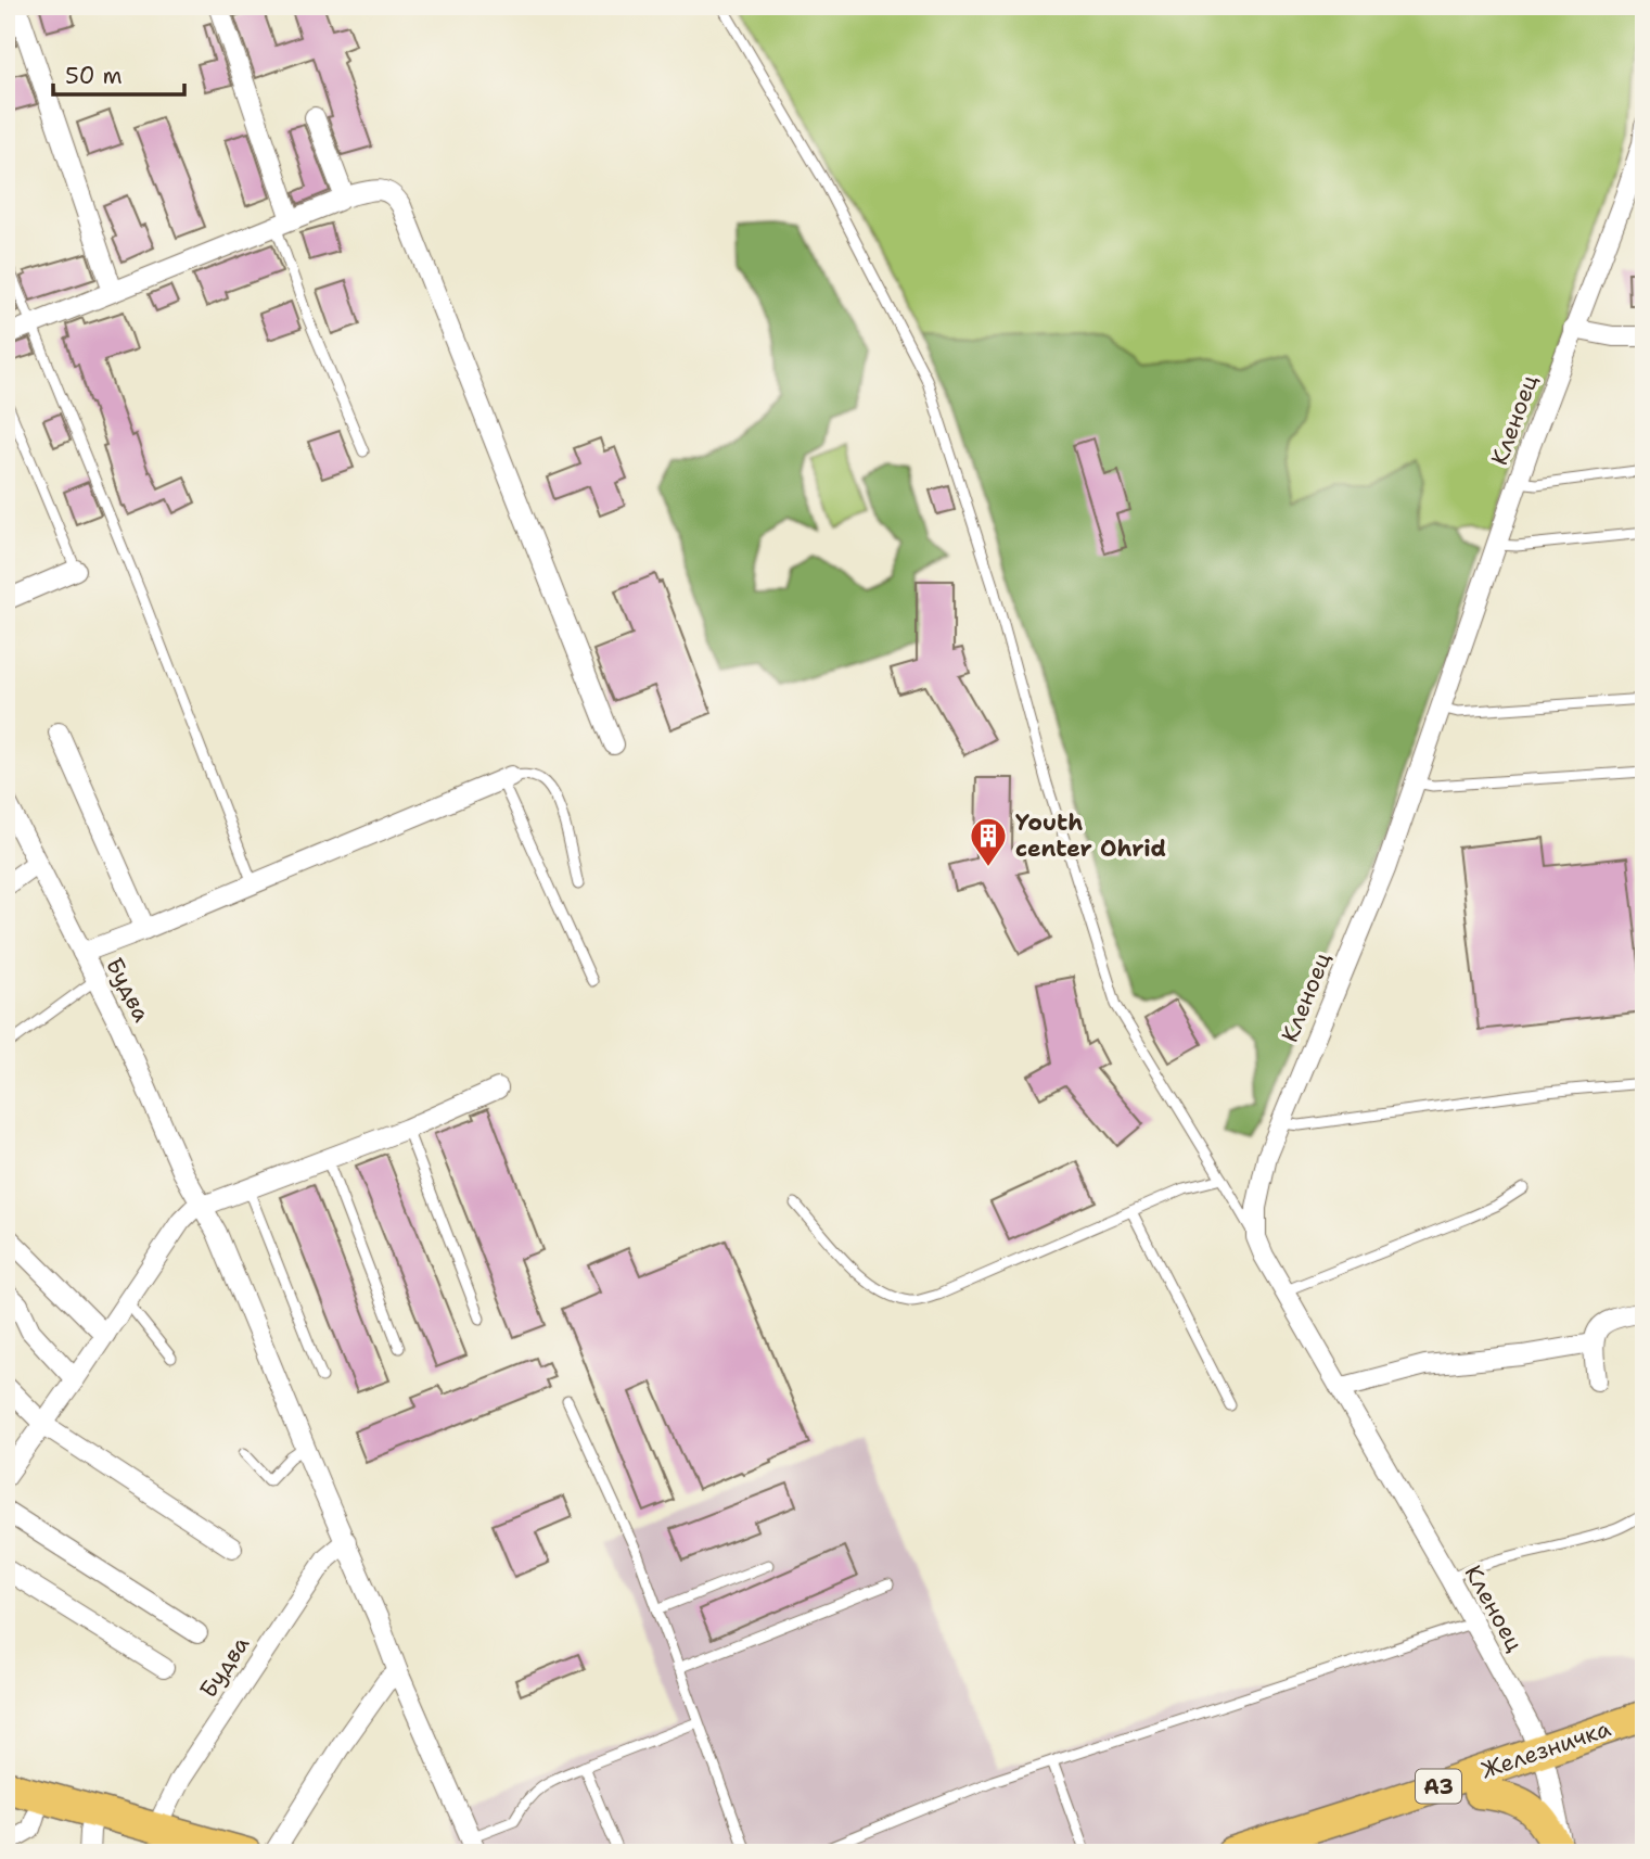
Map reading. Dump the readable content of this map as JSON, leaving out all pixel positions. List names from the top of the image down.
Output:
{
  "streets": {
    "main road": ["Железничка", "A3"],
    "street": ["Кленоец", "Будва"]
  },
  "crossings": [
    ["Кленоец", "Железничка"]
  ],
  "places": {
    "building": ["Youth center Ohrid"]
  },
  "scale_bar": "50 m"
}
